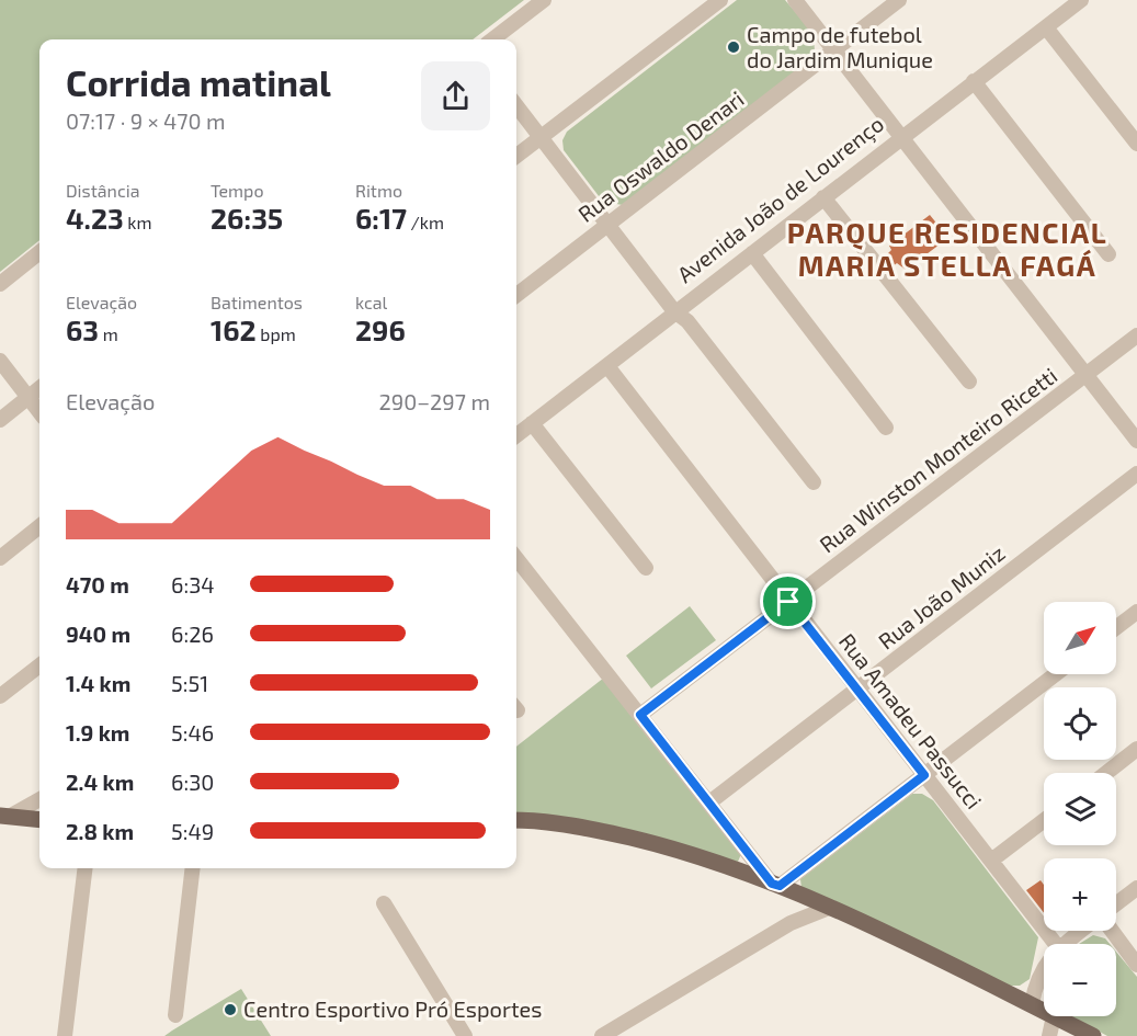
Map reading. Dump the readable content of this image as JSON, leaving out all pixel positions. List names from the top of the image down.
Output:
{
  "streets": {
    "street": [
      "Rua Oswaldo Denari",
      "Avenida João de Lourenço",
      "Rua Winston Monteiro Ricetti",
      "Rua João Muniz",
      "Rua Amadeu Passucci"
    ]
  },
  "crossings": [
    ["Avenida João de Lourenço", "Rua Amadeu Passucci"],
    ["Rua Winston Monteiro Ricetti", "Rua Amadeu Passucci"],
    ["Rua João Muniz", "Rua Amadeu Passucci"]
  ],
  "districts": ["PARQUE RESIDENCIAL MARIA STELLA FAGÁ"],
  "places": ["Campo de futebol do Jardim Munique", "Centro Esportivo Pró Esportes"],
  "north": "top right",
  "page": {
    "heading": ["Corrida matinal", "07:17 · 9 × 470 m"],
    "stats": [
      ["Distância", "4.23 km"],
      ["Tempo", "26:35"],
      ["Ritmo", "6:17 /km"],
      ["Elevação", "63 m"],
      ["Batimentos", "162 bpm"],
      ["kcal", "296"]
    ],
    "chart": ["Elevação", "290–297 m"],
    "list": [
      {
        "name": "470 m",
        "note": "6:34"
      },
      {
        "name": "940 m",
        "note": "6:26"
      },
      {
        "name": "1.4 km",
        "note": "5:51"
      },
      {
        "name": "1.9 km",
        "note": "5:46"
      },
      {
        "name": "2.4 km",
        "note": "6:30"
      },
      {
        "name": "2.8 km",
        "note": "5:49"
      }
    ],
    "map_buttons": ["+", "−"]
  }
}
